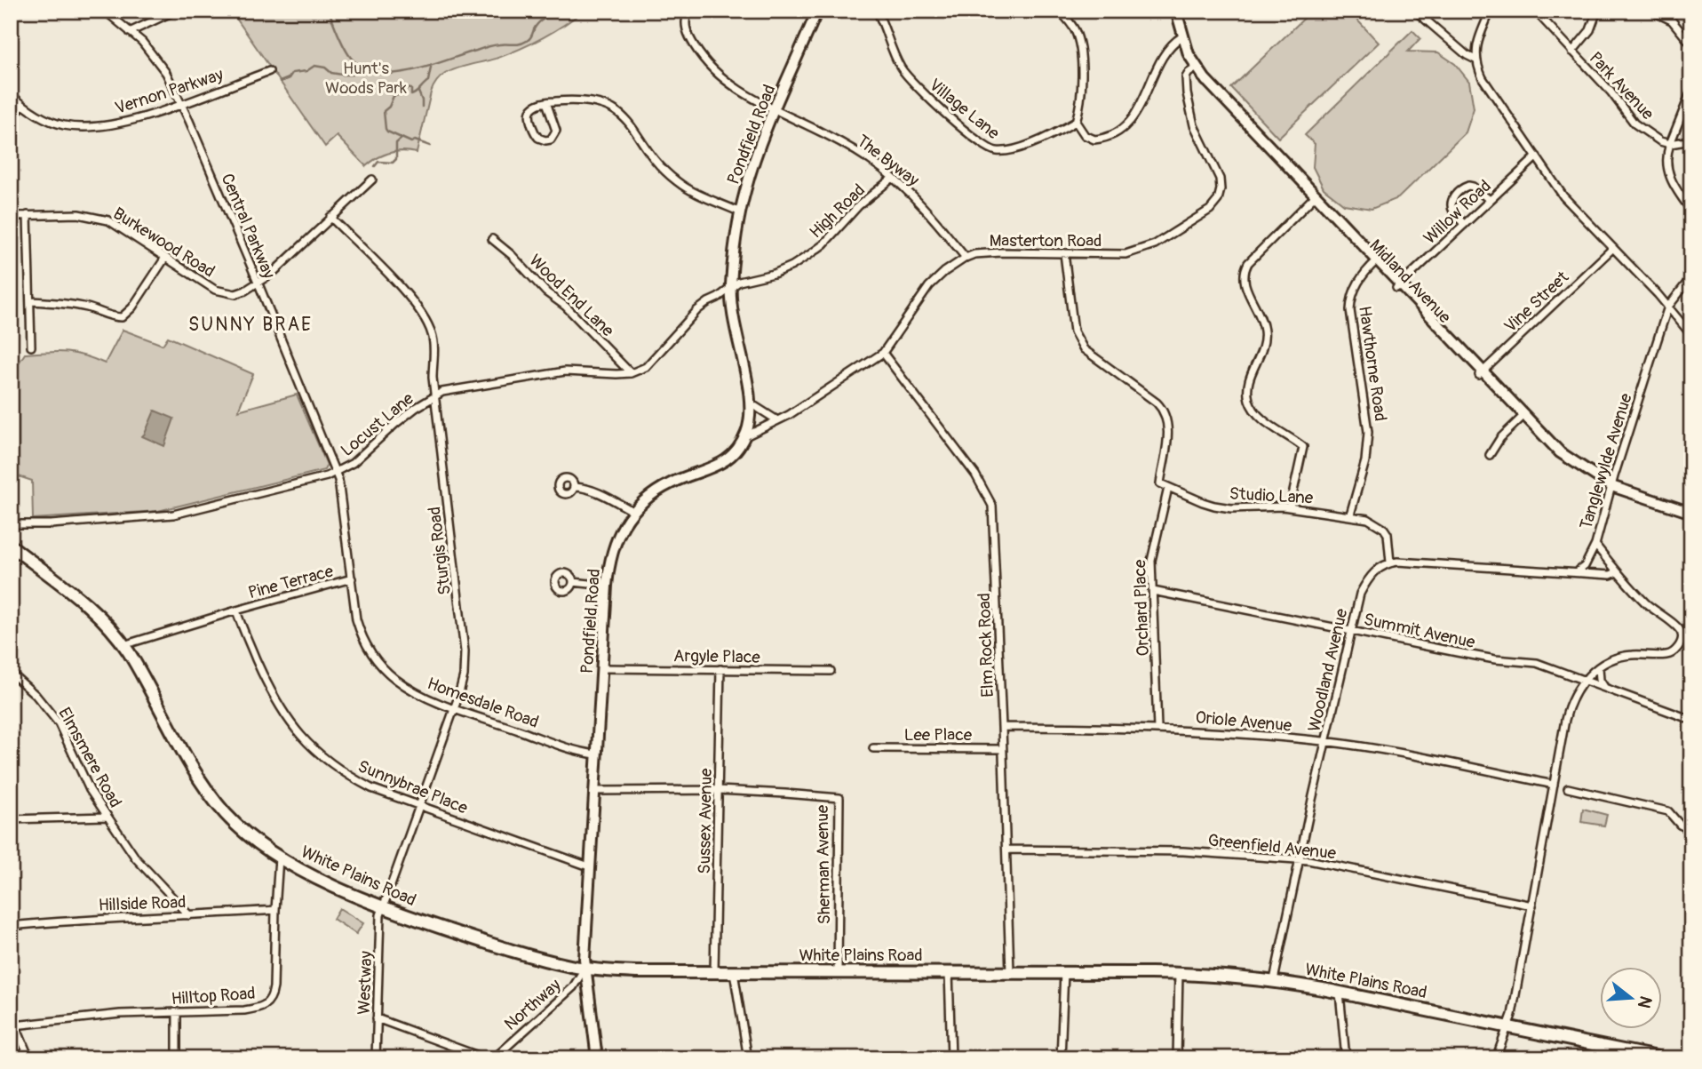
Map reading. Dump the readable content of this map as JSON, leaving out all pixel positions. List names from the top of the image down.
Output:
{
  "streets": {
    "main road": ["White Plains Road"],
    "street": [
      "Park Avenue",
      "Vernon Parkway",
      "Village Lane",
      "Pondfield Road",
      "The Byway",
      "High Road",
      "Willow Road",
      "Central Parkway",
      "Masterton Road",
      "Burkewood Road",
      "Midland Avenue",
      "Wood End Lane",
      "Vine Street",
      "Hawthorne Road",
      "Locust Lane",
      "Tanglewylde Avenue",
      "Studio Lane",
      "Sturgis Road",
      "Pine Terrace",
      "Orchard Place",
      "Summit Avenue",
      "Elm Rock Road",
      "Argyle Place",
      "Woodland Avenue",
      "Homesdale Road",
      "Oriole Avenue",
      "Lee Place",
      "Elmsmere Road",
      "Sunnybrae Place",
      "Sussex Avenue",
      "Greenfield Avenue",
      "Sherman Avenue",
      "Hillside Road",
      "Westway",
      "Hilltop Road",
      "Northway"
    ]
  },
  "crossings": [
    ["Vernon Parkway", "Central Parkway"],
    ["Pondfield Road", "The Byway"],
    ["Pondfield Road", "High Road"],
    ["Pondfield Road", "Masterton Road"],
    ["Pondfield Road", "Argyle Place"],
    ["Pondfield Road", "Homesdale Road"],
    ["Pondfield Road", "Sunnybrae Place"],
    ["Pondfield Road", "White Plains Road"],
    ["Pondfield Road", "Northway"],
    ["The Byway", "High Road"],
    ["The Byway", "Masterton Road"],
    ["Willow Road", "Midland Avenue"],
    ["Central Parkway", "Burkewood Road"],
    ["Central Parkway", "Locust Lane"],
    ["Central Parkway", "Homesdale Road"],
    ["Masterton Road", "Midland Avenue"],
    ["Masterton Road", "Studio Lane"],
    ["Masterton Road", "Elm Rock Road"],
    ["Burkewood Road", "Sturgis Road"],
    ["Midland Avenue", "Vine Street"],
    ["Midland Avenue", "Hawthorne Road"],
    ["Midland Avenue", "Tanglewylde Avenue"],
    ["Wood End Lane", "Locust Lane"],
    ["Hawthorne Road", "Studio Lane"],
    ["Locust Lane", "Sturgis Road"],
    ["Locust Lane", "Homesdale Road"],
    ["Studio Lane", "Orchard Place"],
    ["Studio Lane", "Woodland Avenue"],
    ["Sturgis Road", "Homesdale Road"],
    ["Sturgis Road", "Sunnybrae Place"],
    ["Sturgis Road", "White Plains Road"],
    ["Sturgis Road", "Westway"],
    ["Pine Terrace", "Homesdale Road"],
    ["Pine Terrace", "Sunnybrae Place"],
    ["Pine Terrace", "White Plains Road"],
    ["Orchard Place", "Summit Avenue"],
    ["Orchard Place", "Oriole Avenue"],
    ["Summit Avenue", "Woodland Avenue"],
    ["Elm Rock Road", "Oriole Avenue"],
    ["Elm Rock Road", "Lee Place"],
    ["Elm Rock Road", "Greenfield Avenue"],
    ["Elm Rock Road", "White Plains Road"],
    ["Argyle Place", "Sussex Avenue"],
    ["Woodland Avenue", "Oriole Avenue"],
    ["Woodland Avenue", "Greenfield Avenue"],
    ["Woodland Avenue", "White Plains Road"],
    ["Elmsmere Road", "Hillside Road"],
    ["Sussex Avenue", "Sherman Avenue"],
    ["Sussex Avenue", "White Plains Road"],
    ["Sherman Avenue", "White Plains Road"],
    ["White Plains Road", "Westway"],
    ["White Plains Road", "Hilltop Road"],
    ["White Plains Road", "Northway"],
    ["Hillside Road", "Hilltop Road"]
  ],
  "districts": ["SUNNY BRAE"],
  "parks": ["Hunt's Woods Park"],
  "north": "right"
}
